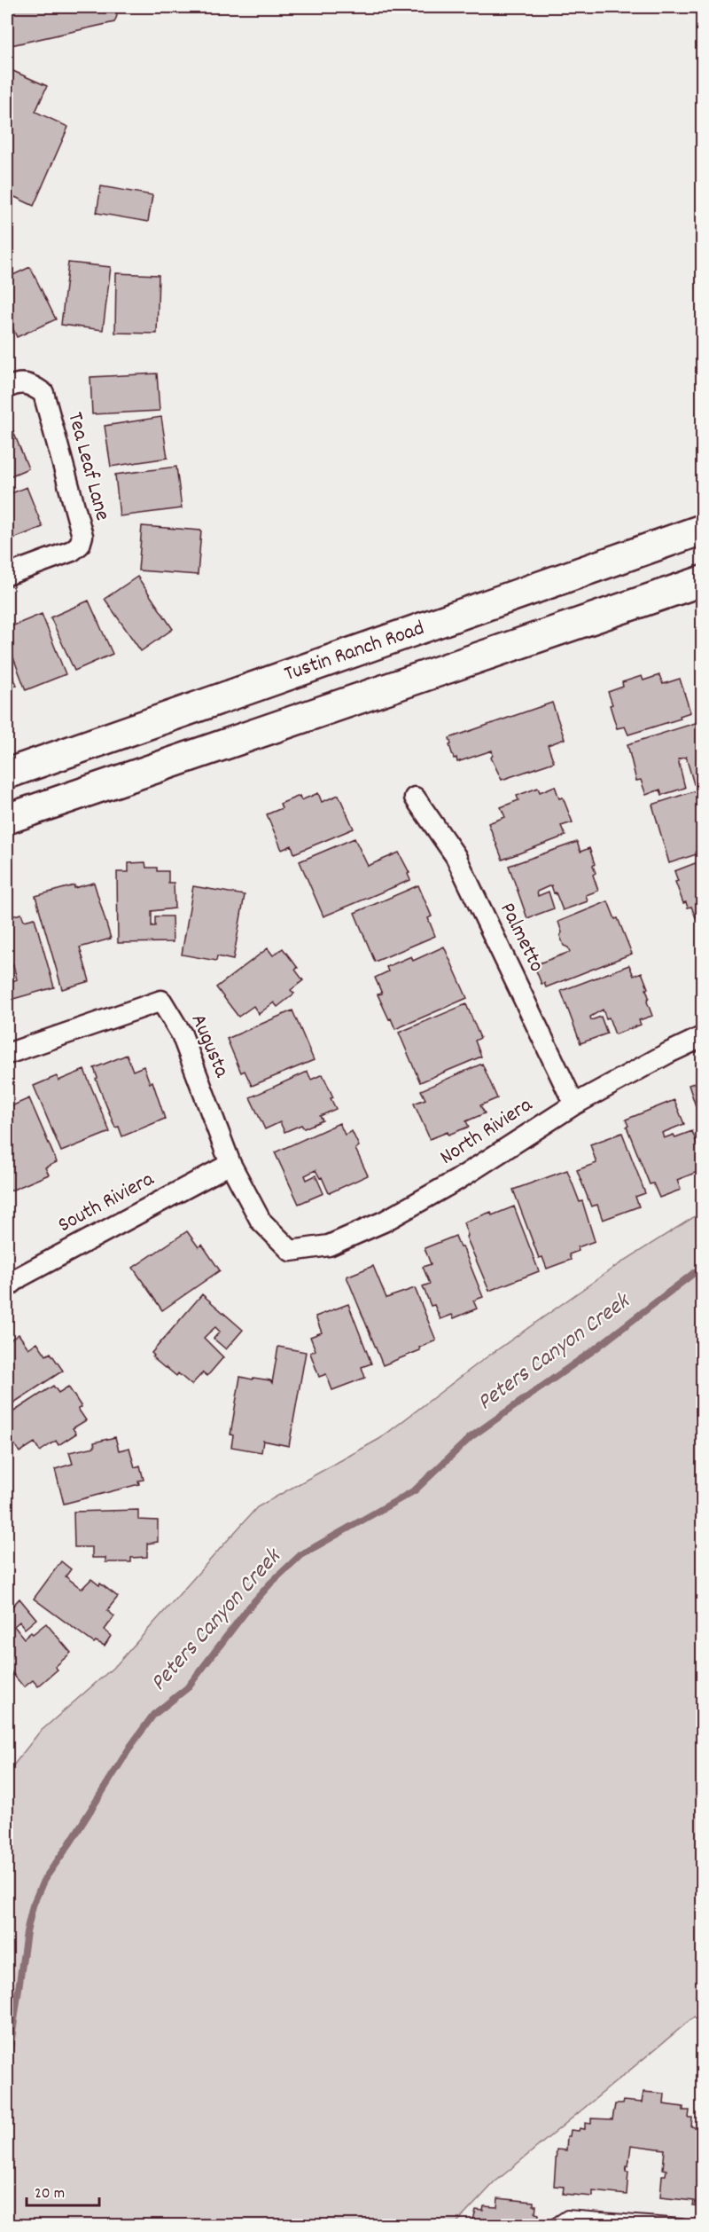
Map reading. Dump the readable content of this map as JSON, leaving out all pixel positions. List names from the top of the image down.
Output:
{
  "streets": {
    "main road": ["Tustin Ranch Road"],
    "street": [
      "Tea Leaf Lane",
      "Palmetto",
      "Augusta",
      "North Riviera",
      "South Riviera"
    ]
  },
  "crossings": [
    ["Palmetto", "North Riviera"],
    ["Augusta", "North Riviera"],
    ["Augusta", "South Riviera"]
  ],
  "water": ["Peters Canyon Creek"],
  "scale_bar": "20 m"
}
